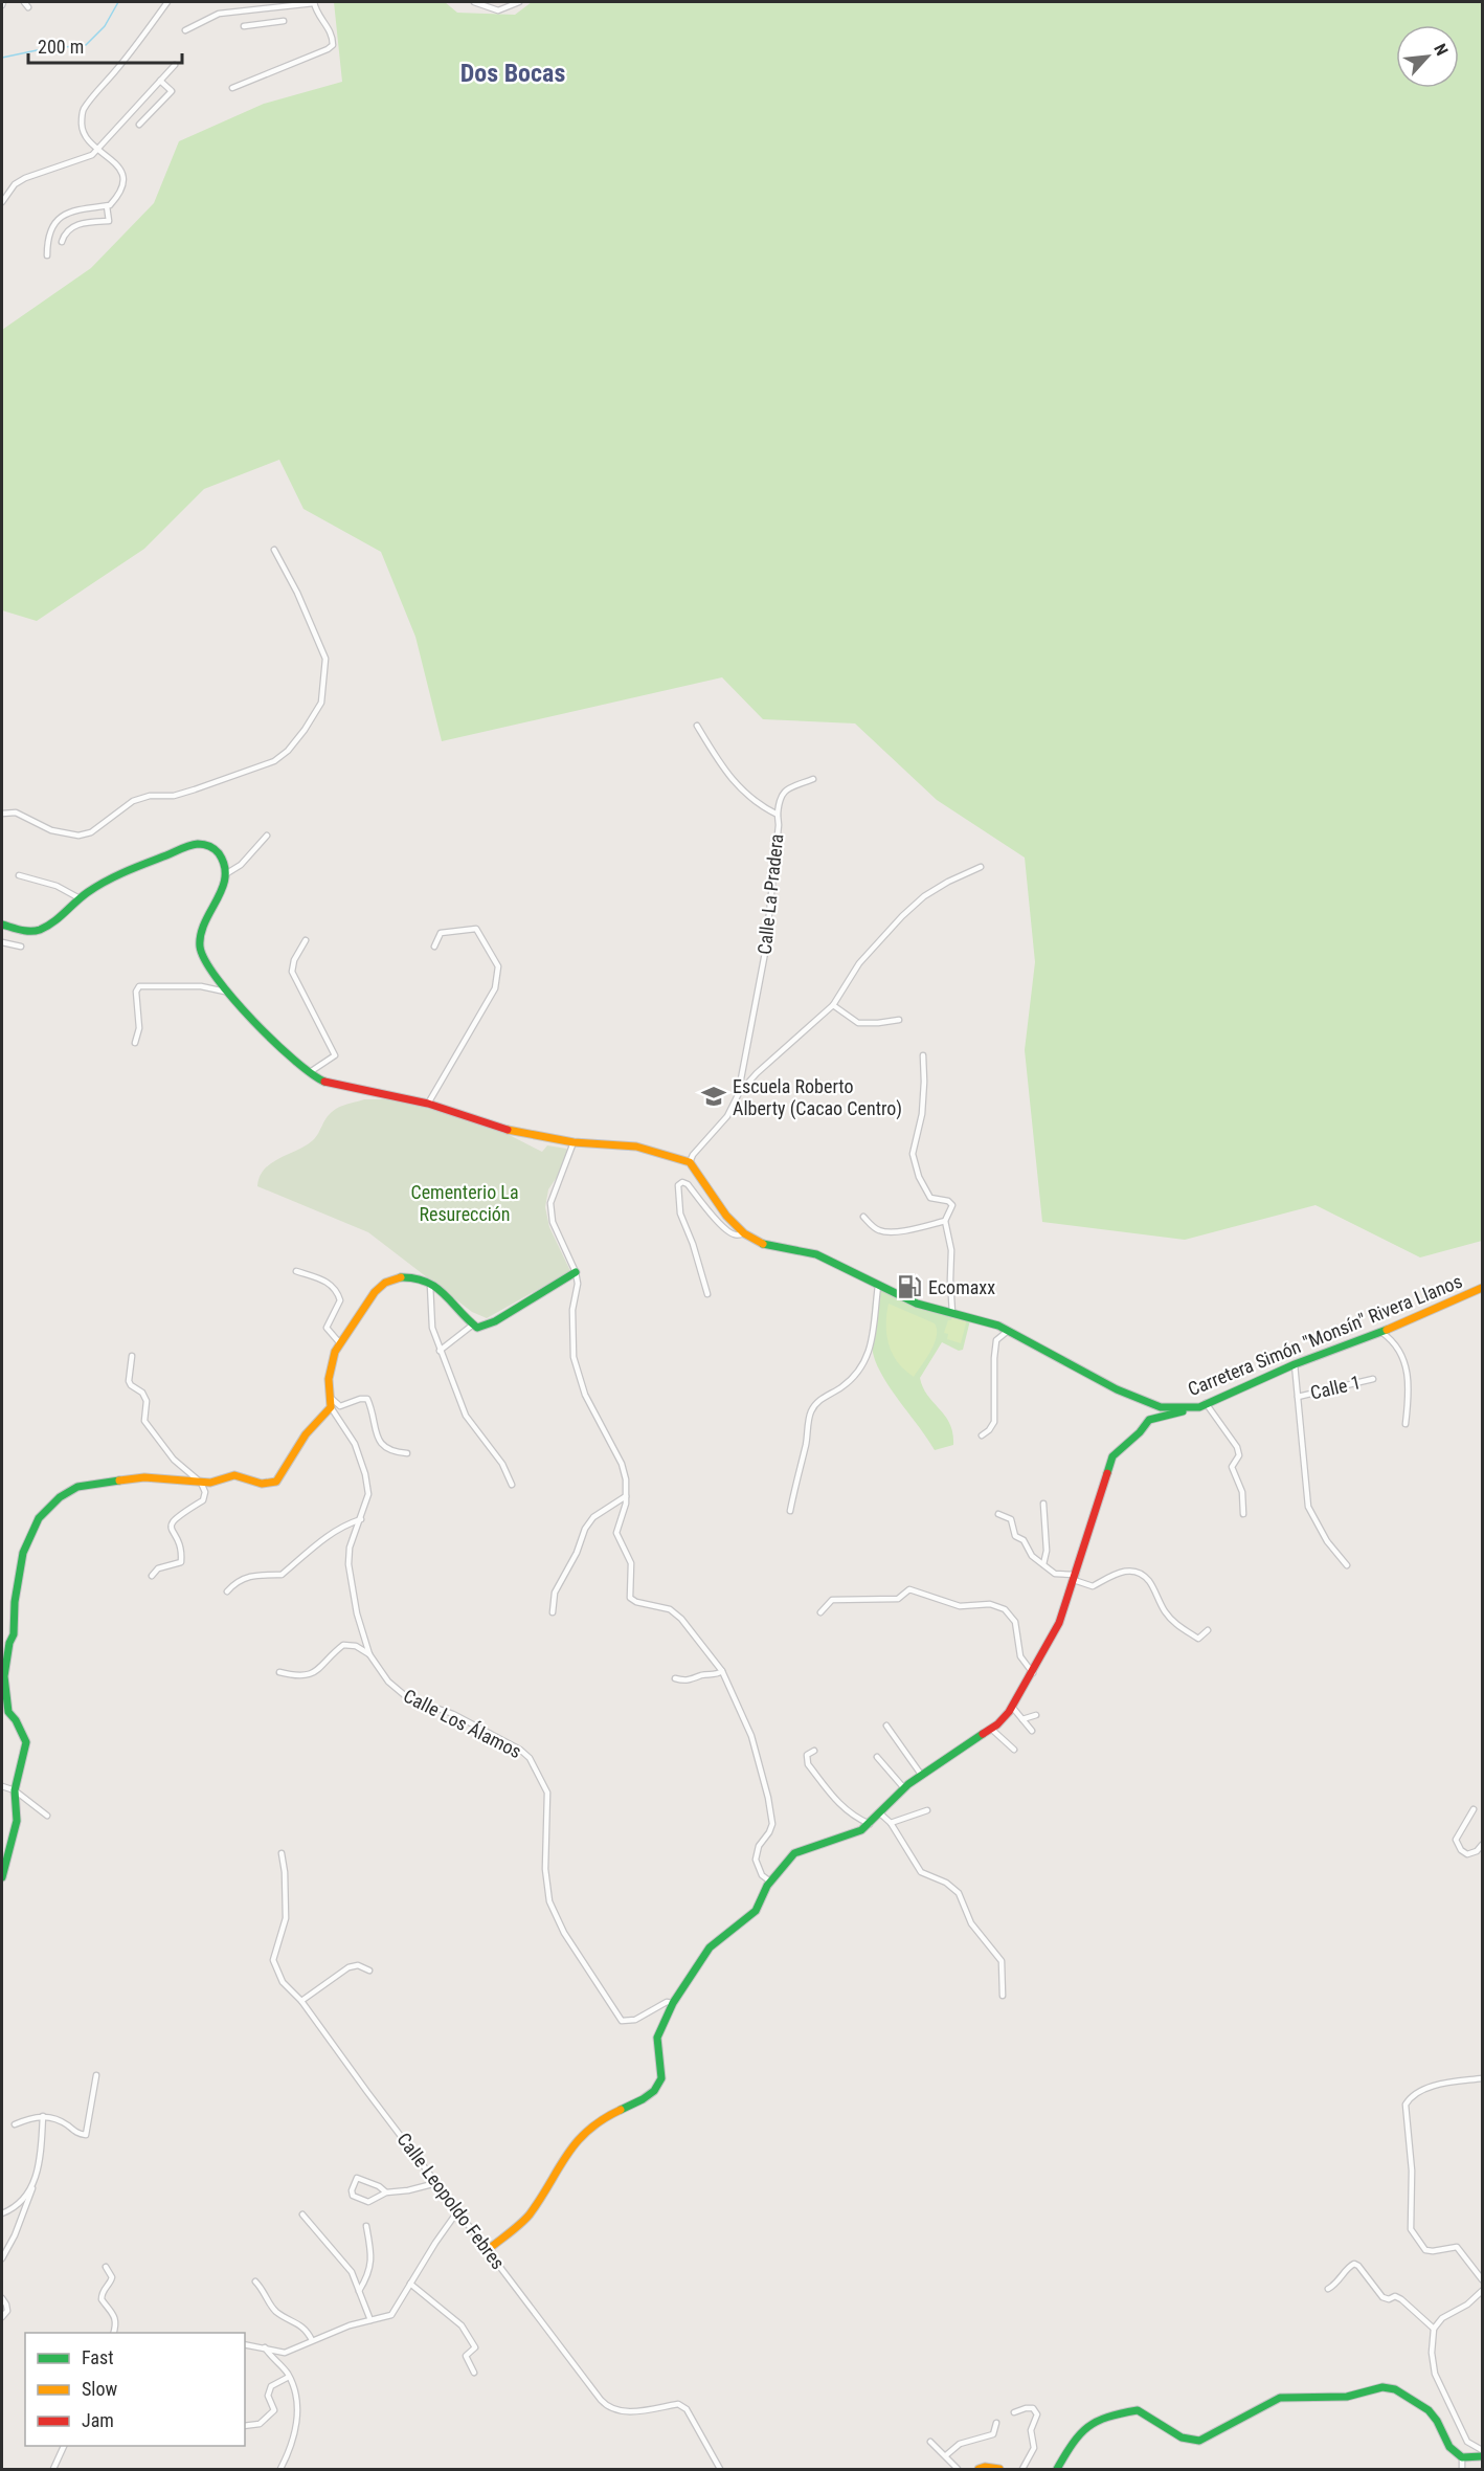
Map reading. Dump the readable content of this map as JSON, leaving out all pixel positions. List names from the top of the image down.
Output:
{
  "streets": {
    "street": [
      "Calle La Pradera",
      "Carretera Simón \"Monsín\" Rivera Llanos",
      "Calle 1",
      "Calle Los Álamos",
      "Calle Leopoldo Febres"
    ]
  },
  "districts": ["Dos Bocas"],
  "parks": ["Cementerio La Resurección"],
  "places": {
    "school or university": ["Escuela Roberto Alberty (Cacao Centro)"],
    "fuel station": ["Ecomaxx"]
  },
  "legend": ["Fast", "Slow", "Jam"],
  "scale_bar": "200 m",
  "north": "top right"
}
